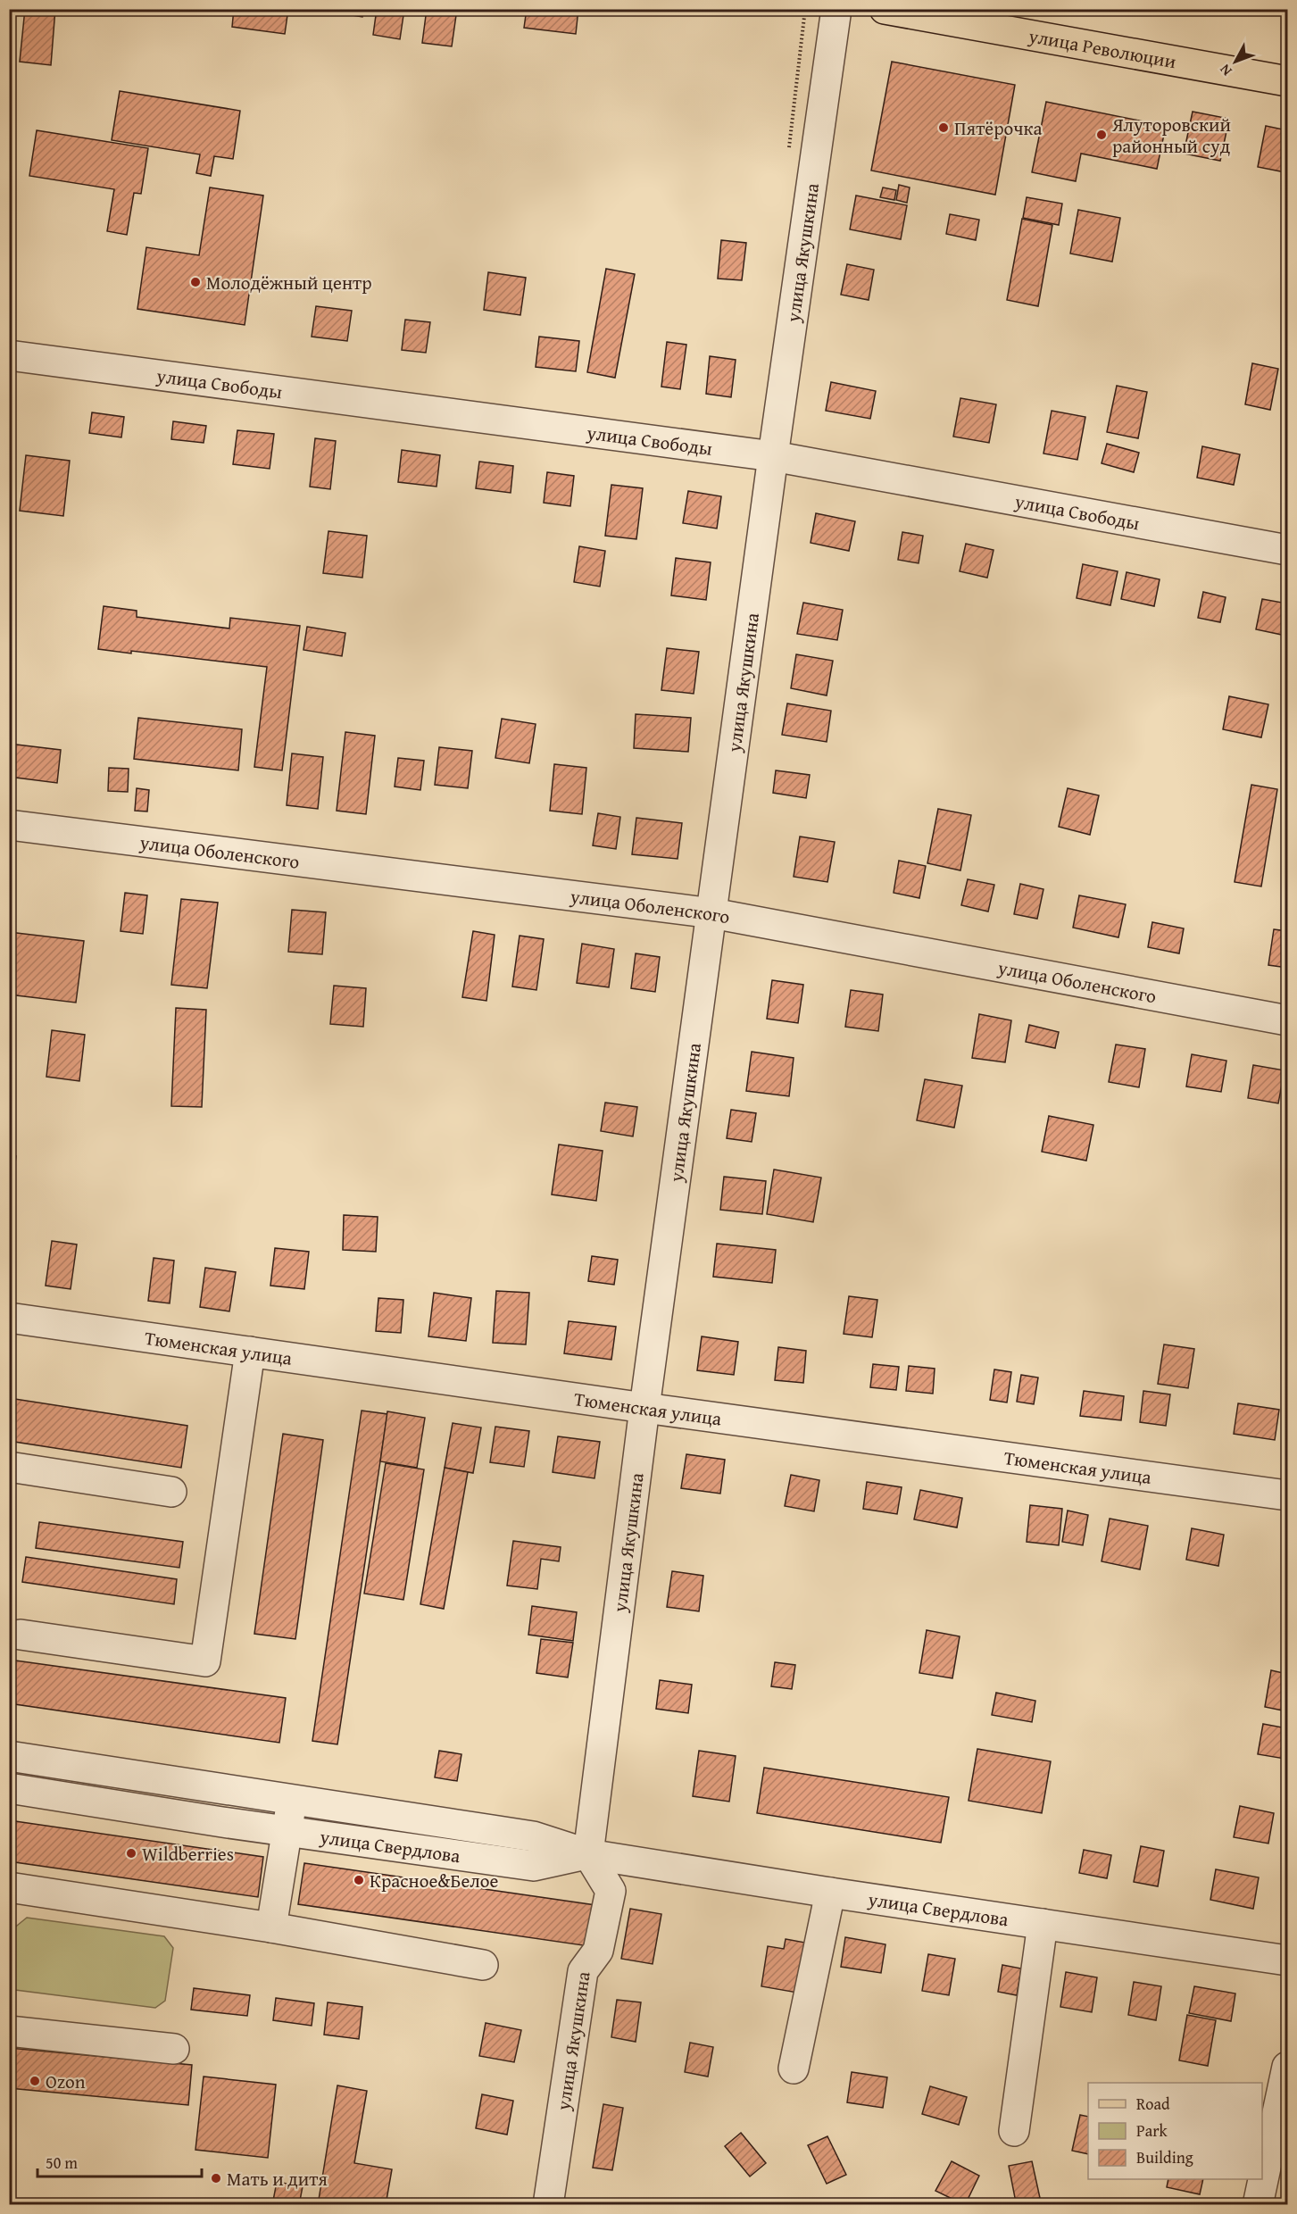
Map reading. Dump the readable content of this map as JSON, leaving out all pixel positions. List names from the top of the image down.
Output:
{
  "streets": {
    "main road": ["улица Революции"],
    "street": [
      "улица Якушкина",
      "улица Свободы",
      "улица Оболенского",
      "Тюменская улица",
      "улица Свердлова"
    ]
  },
  "crossings": [
    ["улица Якушкина", "улица Свободы"],
    ["улица Якушкина", "улица Оболенского"],
    ["улица Якушкина", "Тюменская улица"],
    ["улица Якушкина", "улица Свердлова"]
  ],
  "places": [
    "Пятёрочка",
    "Ялуторовский районный суд",
    "Молодёжный центр",
    "Wildberries",
    "Красное&Белое",
    "Ozon",
    "Мать и дитя"
  ],
  "legend": ["Road", "Park", "Building"],
  "scale_bar": "50 m",
  "north": "bottom left"
}
